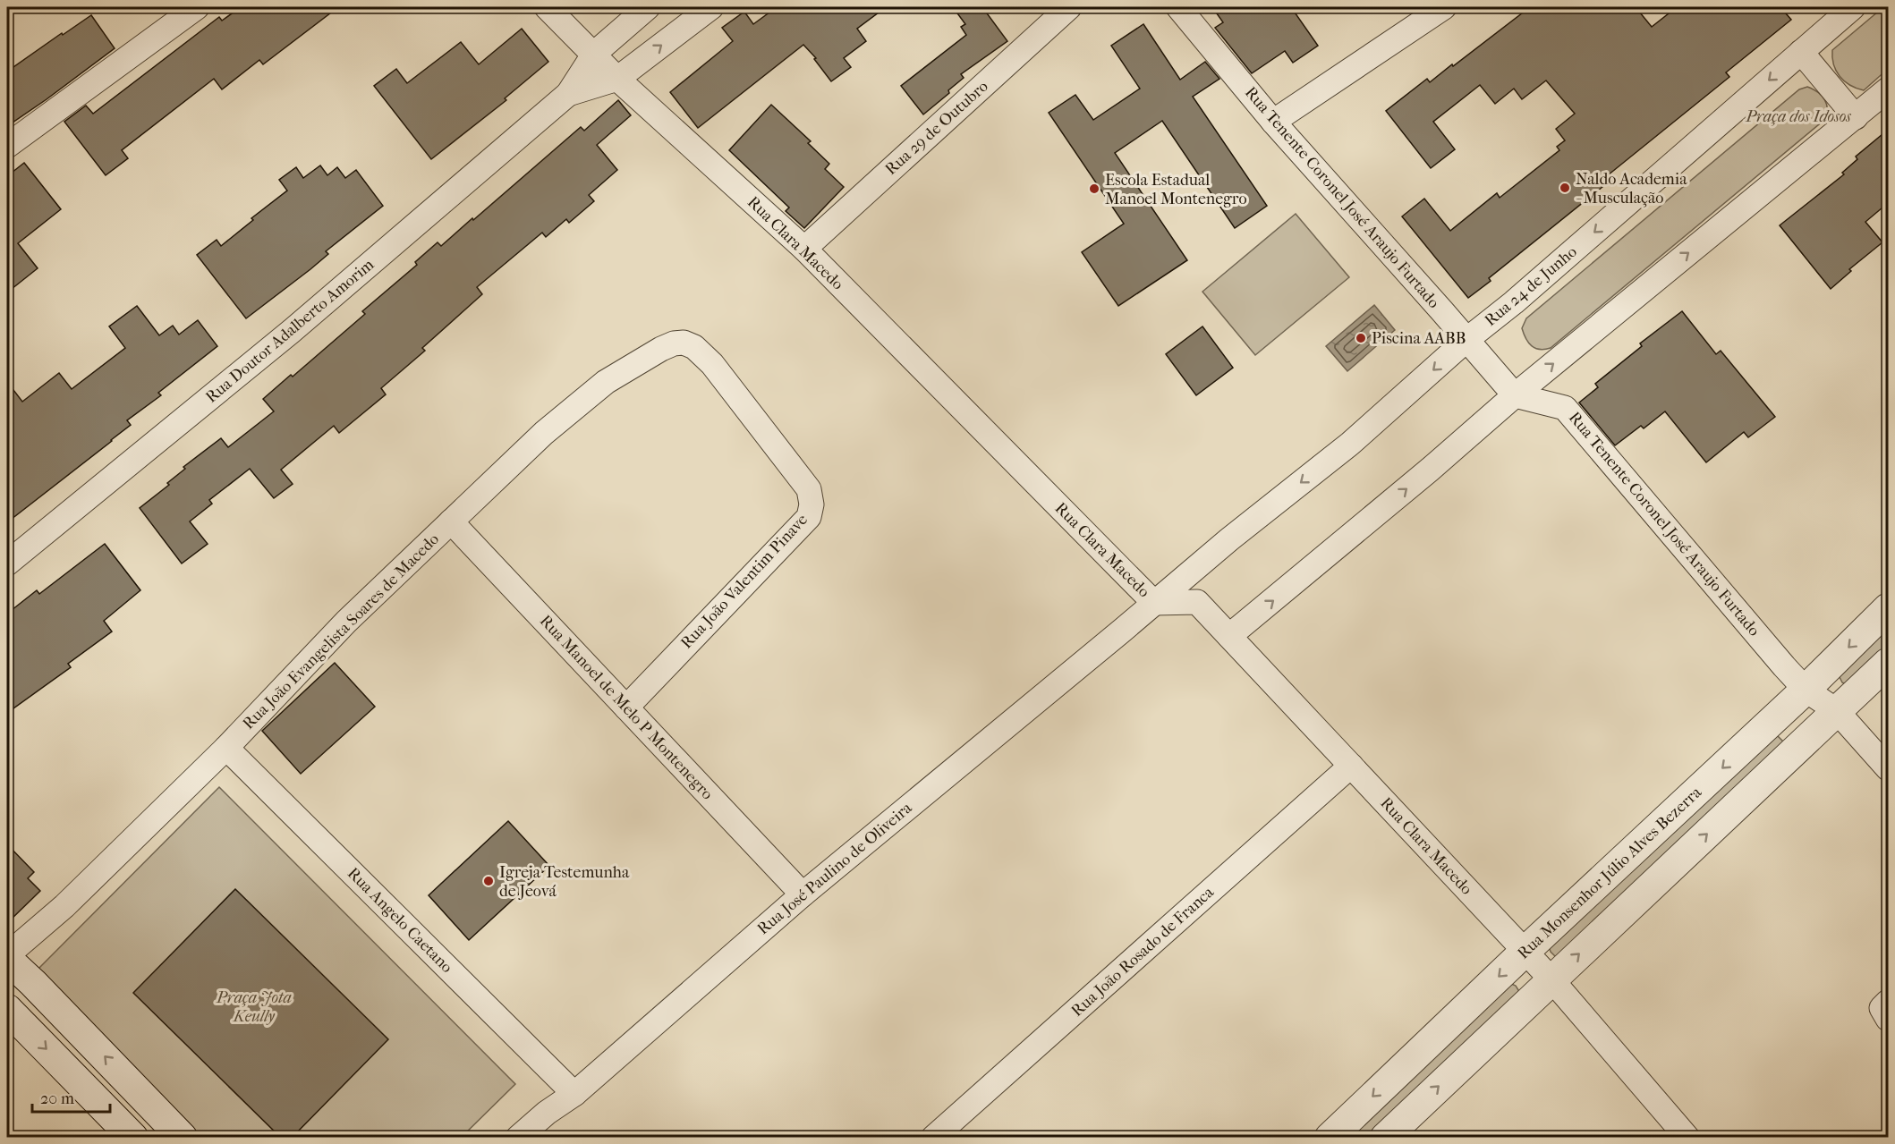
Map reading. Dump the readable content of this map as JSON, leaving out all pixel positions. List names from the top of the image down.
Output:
{
  "streets": {
    "street": [
      "Rua 29 de Outubro",
      "Rua Tenente Coronel José Araujo Furtado",
      "Rua Clara Macedo",
      "Rua 24 de Junho",
      "Rua Doutor Adalberto Amorim",
      "Rua João Valentim Pinave",
      "Rua João Evangelista Soares de Macedo",
      "Rua Manoel de Melo P Montenegro",
      "Rua José Paulino de Oliveira",
      "Rua Monsenhor Júlio Alves Bezerra",
      "Rua Angelo Caetano",
      "Rua João Rosado de Franca"
    ]
  },
  "crossings": [
    ["Rua 29 de Outubro", "Rua Clara Macedo"],
    ["Rua Tenente Coronel José Araujo Furtado", "Rua 24 de Junho"],
    ["Rua Tenente Coronel José Araujo Furtado", "Rua Monsenhor Júlio Alves Bezerra"],
    ["Rua Clara Macedo", "Rua 24 de Junho"],
    ["Rua Clara Macedo", "Rua Doutor Adalberto Amorim"],
    ["Rua Clara Macedo", "Rua José Paulino de Oliveira"],
    ["Rua Clara Macedo", "Rua Monsenhor Júlio Alves Bezerra"],
    ["Rua Clara Macedo", "Rua João Rosado de Franca"],
    ["Rua 24 de Junho", "Rua José Paulino de Oliveira"],
    ["Rua João Valentim Pinave", "Rua João Evangelista Soares de Macedo"],
    ["Rua João Valentim Pinave", "Rua Manoel de Melo P Montenegro"],
    ["Rua João Evangelista Soares de Macedo", "Rua Manoel de Melo P Montenegro"],
    ["Rua João Evangelista Soares de Macedo", "Rua Angelo Caetano"],
    ["Rua Manoel de Melo P Montenegro", "Rua José Paulino de Oliveira"],
    ["Rua José Paulino de Oliveira", "Rua Angelo Caetano"]
  ],
  "parks": ["Praça dos Idosos", "Praça Jota Keully"],
  "places": [
    "Naldo Academia - Musculação",
    "Escola Estadual Manoel Montenegro",
    "Piscina AABB",
    "Igreja Testemunha de Jeová"
  ],
  "scale_bar": "20 m"
}
